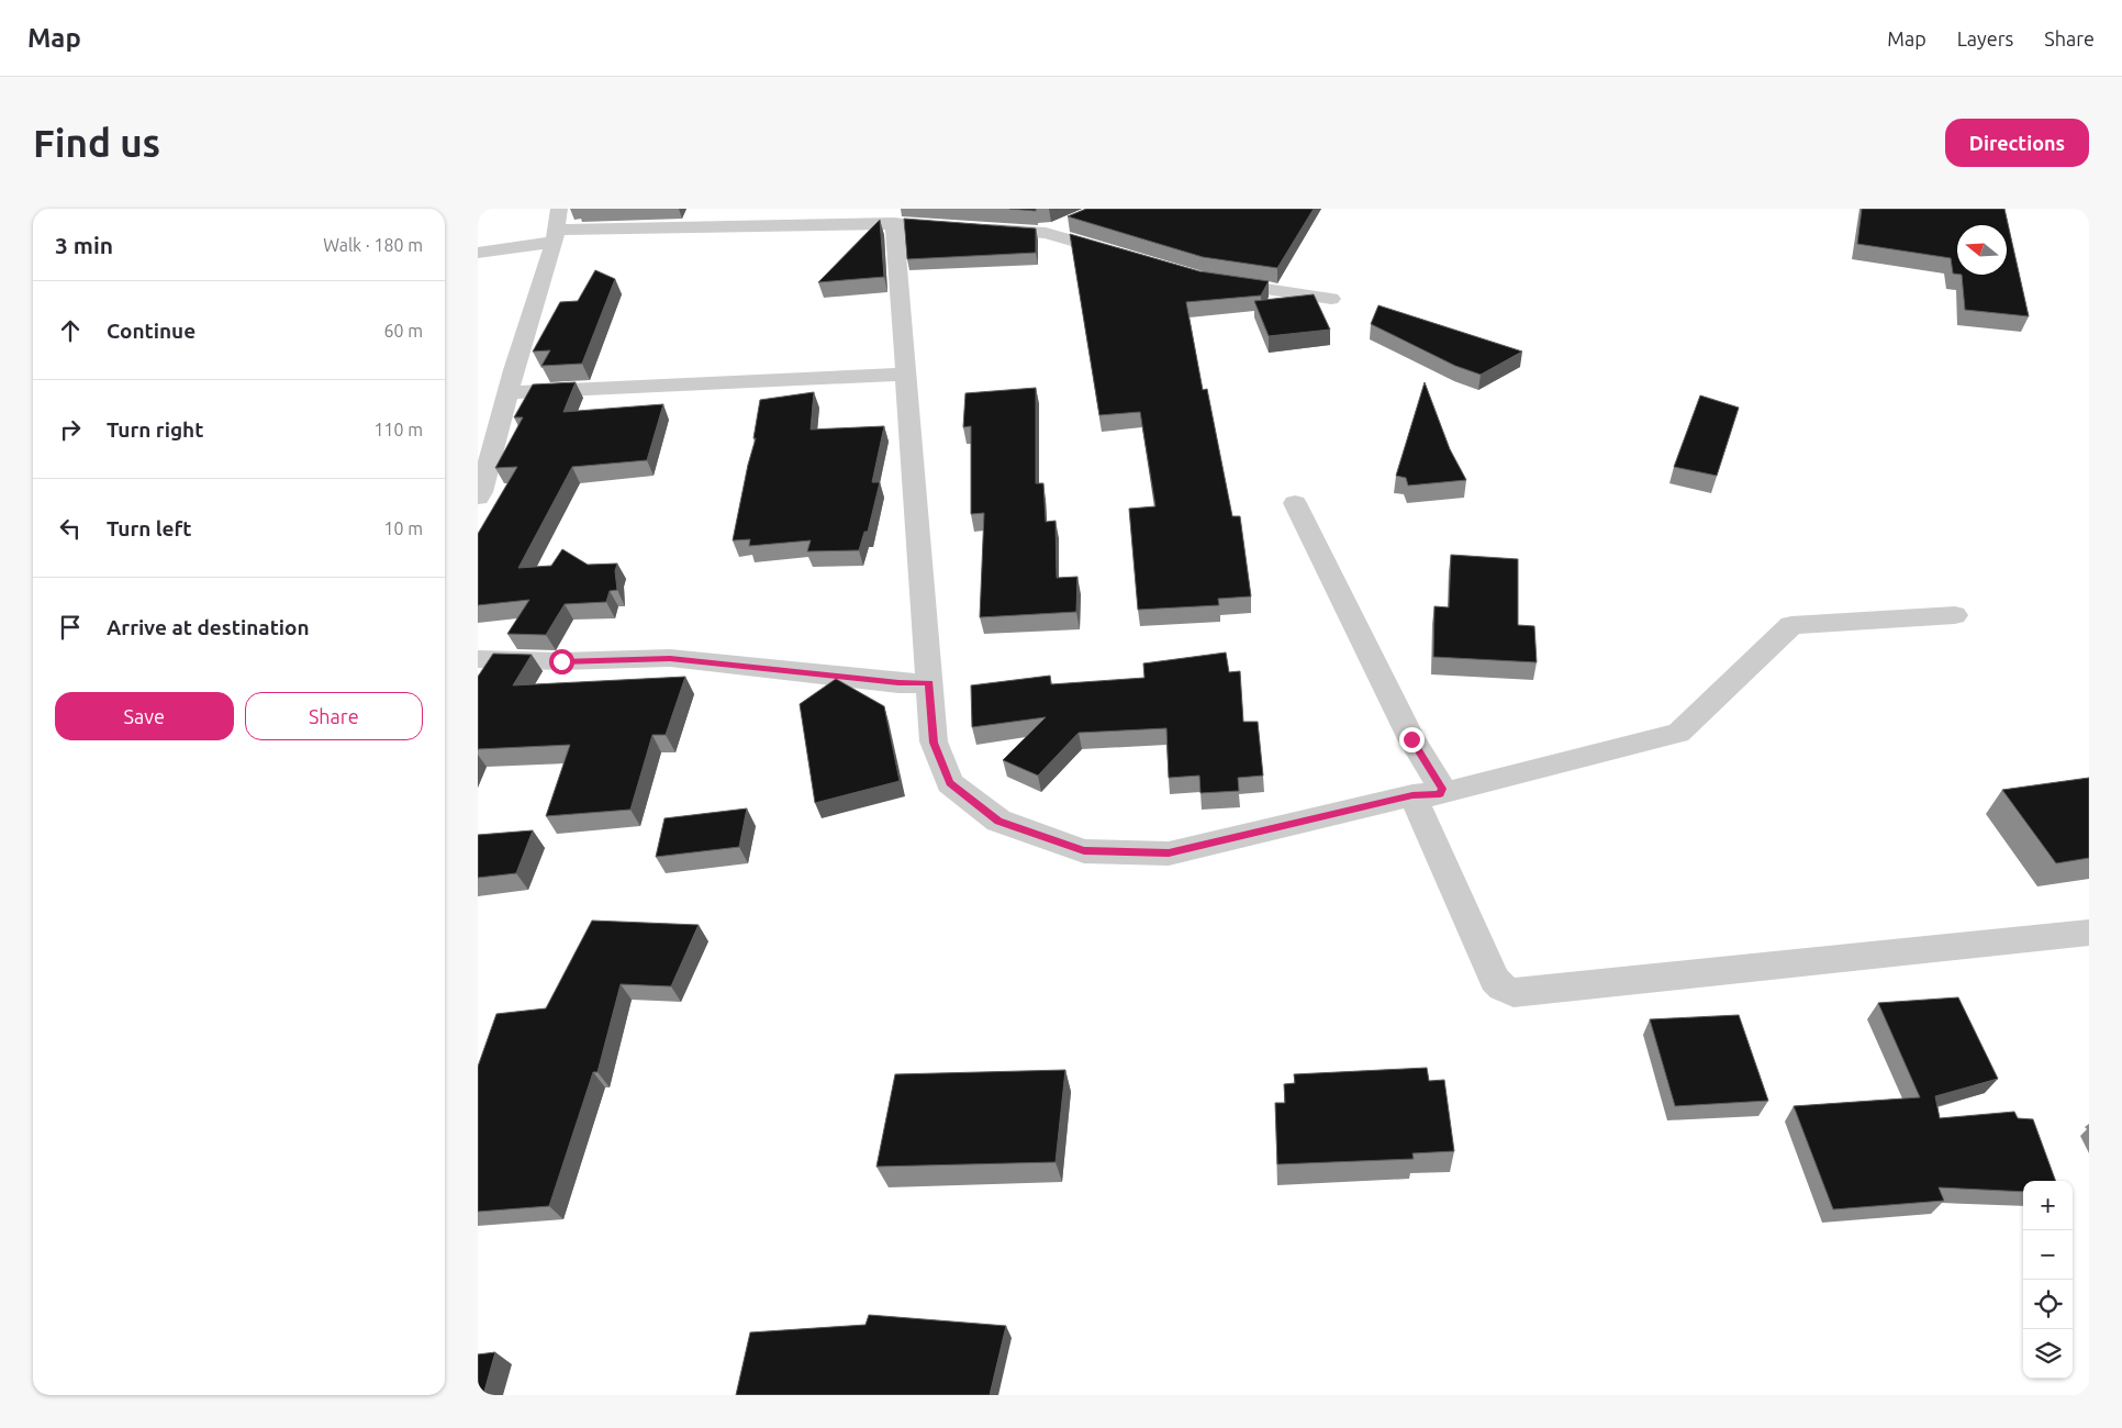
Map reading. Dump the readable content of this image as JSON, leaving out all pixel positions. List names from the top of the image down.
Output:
{
  "north": "left",
  "page": {
    "header": "Map",
    "nav": ["Map", "Layers", "Share"],
    "buttons": [
      "Directions",
      ["Save", "Share"]
    ],
    "title": "Find us",
    "heading": ["3 min", "Walk · 180 m"],
    "list": [
      ["Continue", "60 m"],
      ["Turn right", "110 m"],
      ["Turn left", "10 m"],
      "Arrive at destination"
    ],
    "map_buttons": ["+", "−"]
  }
}
